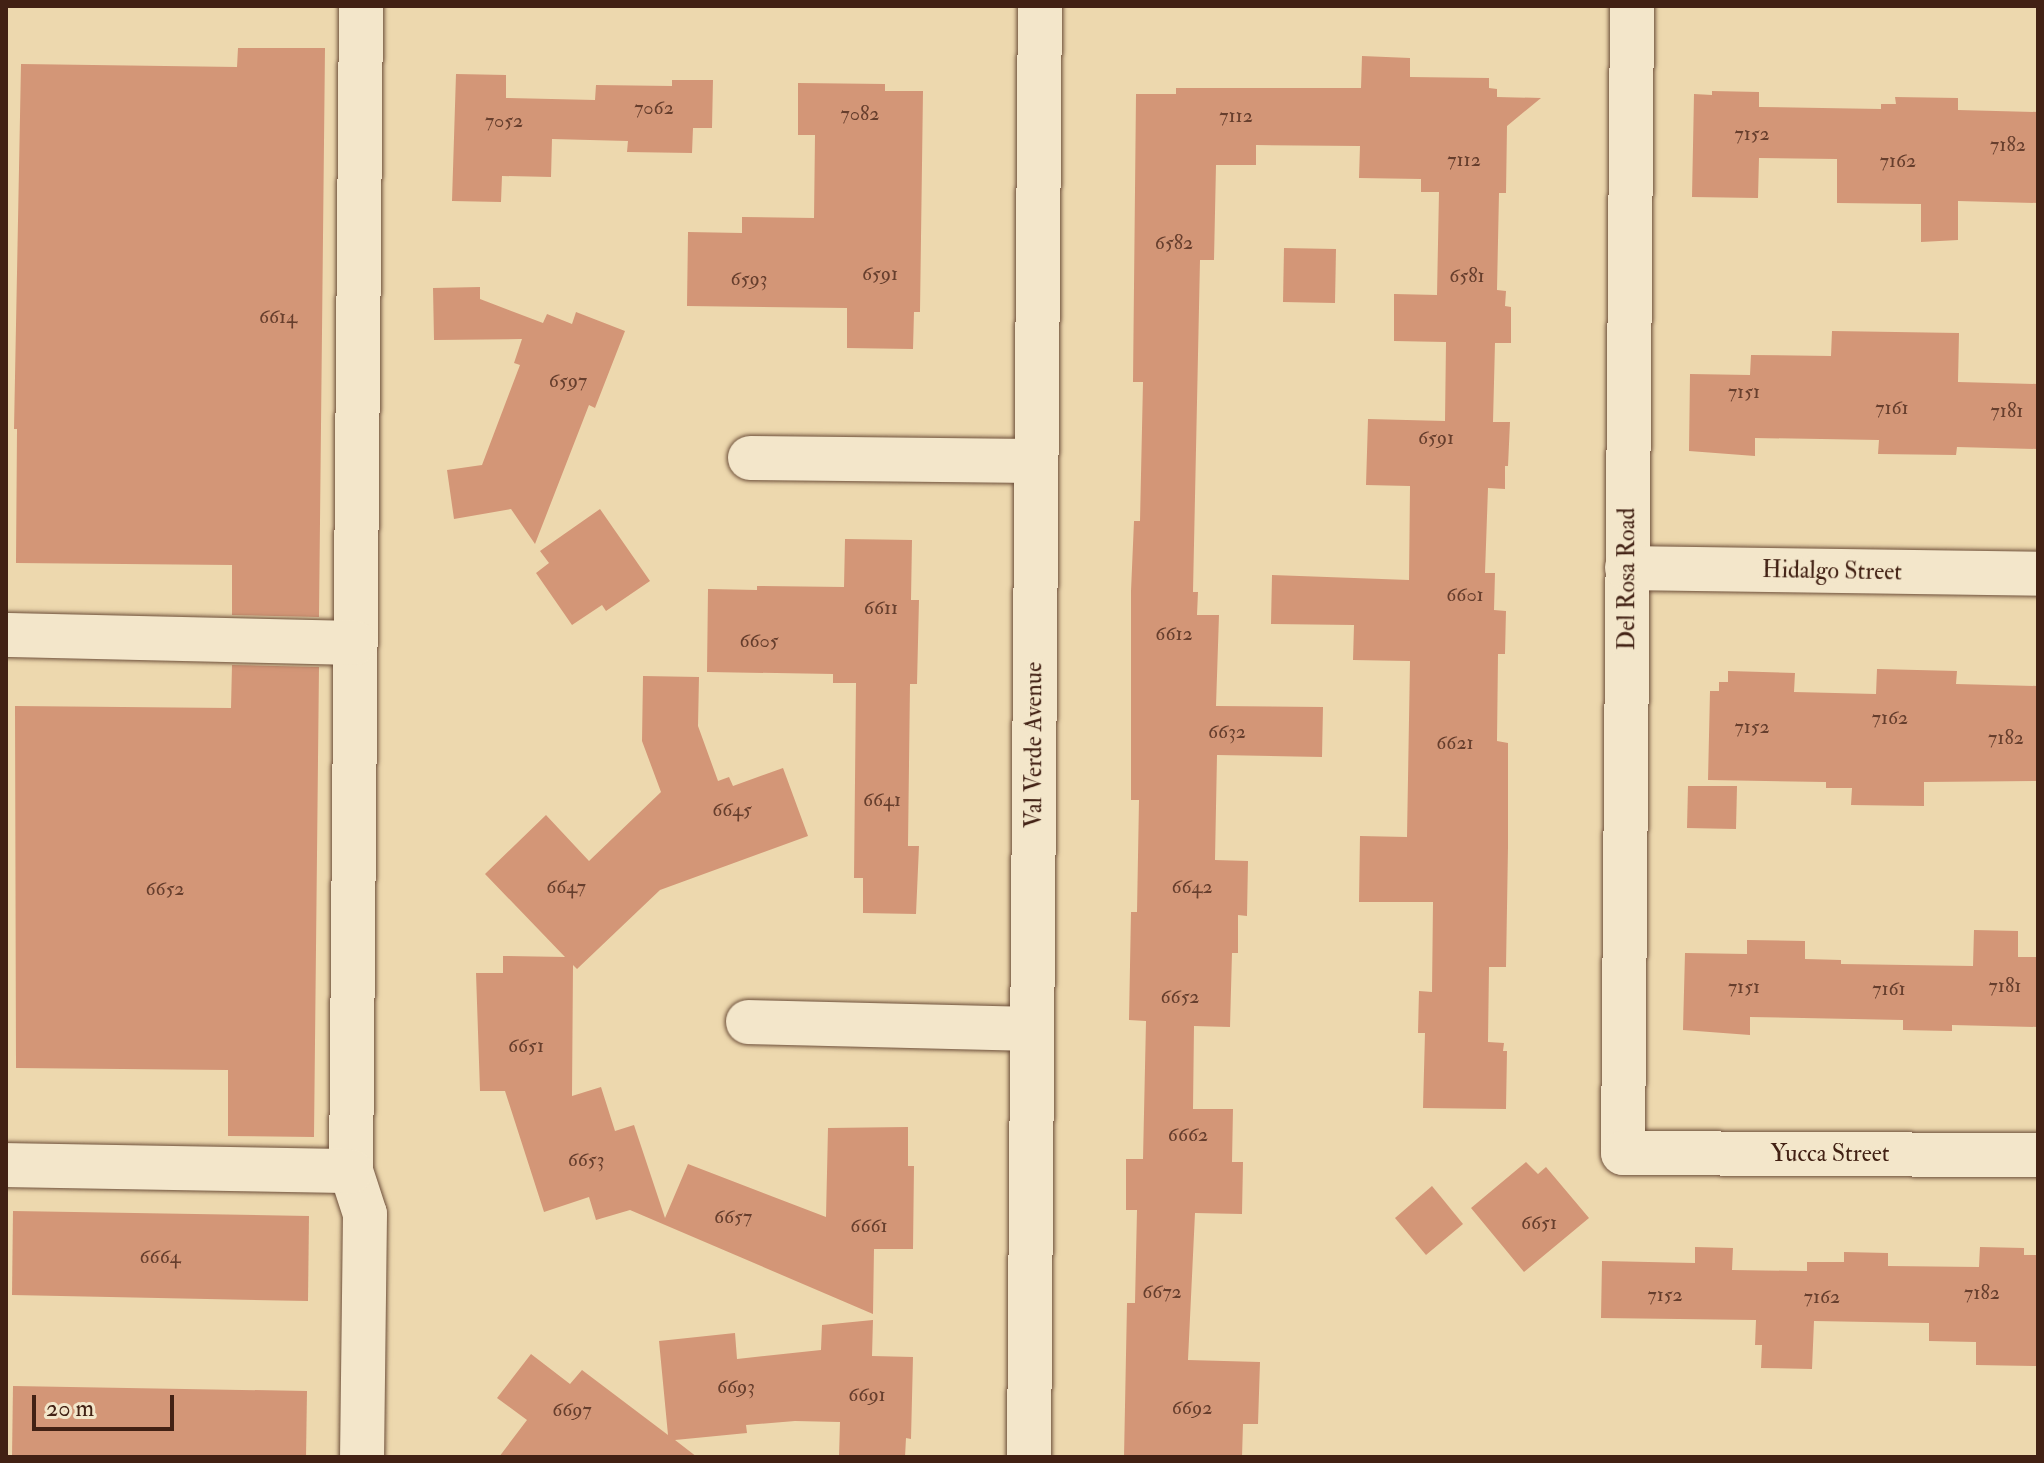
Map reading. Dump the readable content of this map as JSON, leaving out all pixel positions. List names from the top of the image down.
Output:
{
  "streets": {
    "street": [
      "Hidalgo Street",
      "Del Rosa Road",
      "Val Verde Avenue",
      "Yucca Street"
    ]
  },
  "crossings": [
    ["Hidalgo Street", "Del Rosa Road"],
    ["Del Rosa Road", "Yucca Street"]
  ],
  "house_numbers": [
    "7062",
    "7082",
    "7112",
    "7052",
    "7152",
    "7182",
    "7112",
    "7162",
    "6582",
    "6591",
    "6581",
    "6593",
    "6614",
    "6597",
    "7151",
    "7161",
    "7181",
    "6591",
    "6601",
    "6611",
    "6612",
    "6605",
    "7162",
    "7152",
    "6632",
    "7182",
    "6621",
    "6641",
    "6645",
    "6647",
    "6642",
    "6652",
    "7181",
    "7151",
    "7161",
    "6652",
    "6651",
    "6662",
    "6653",
    "6657",
    "6651",
    "6661",
    "6664",
    "6672",
    "7182",
    "7152",
    "7162",
    "6693",
    "6691",
    "6692",
    "6697"
  ],
  "scale_bar": "20 m"
}
